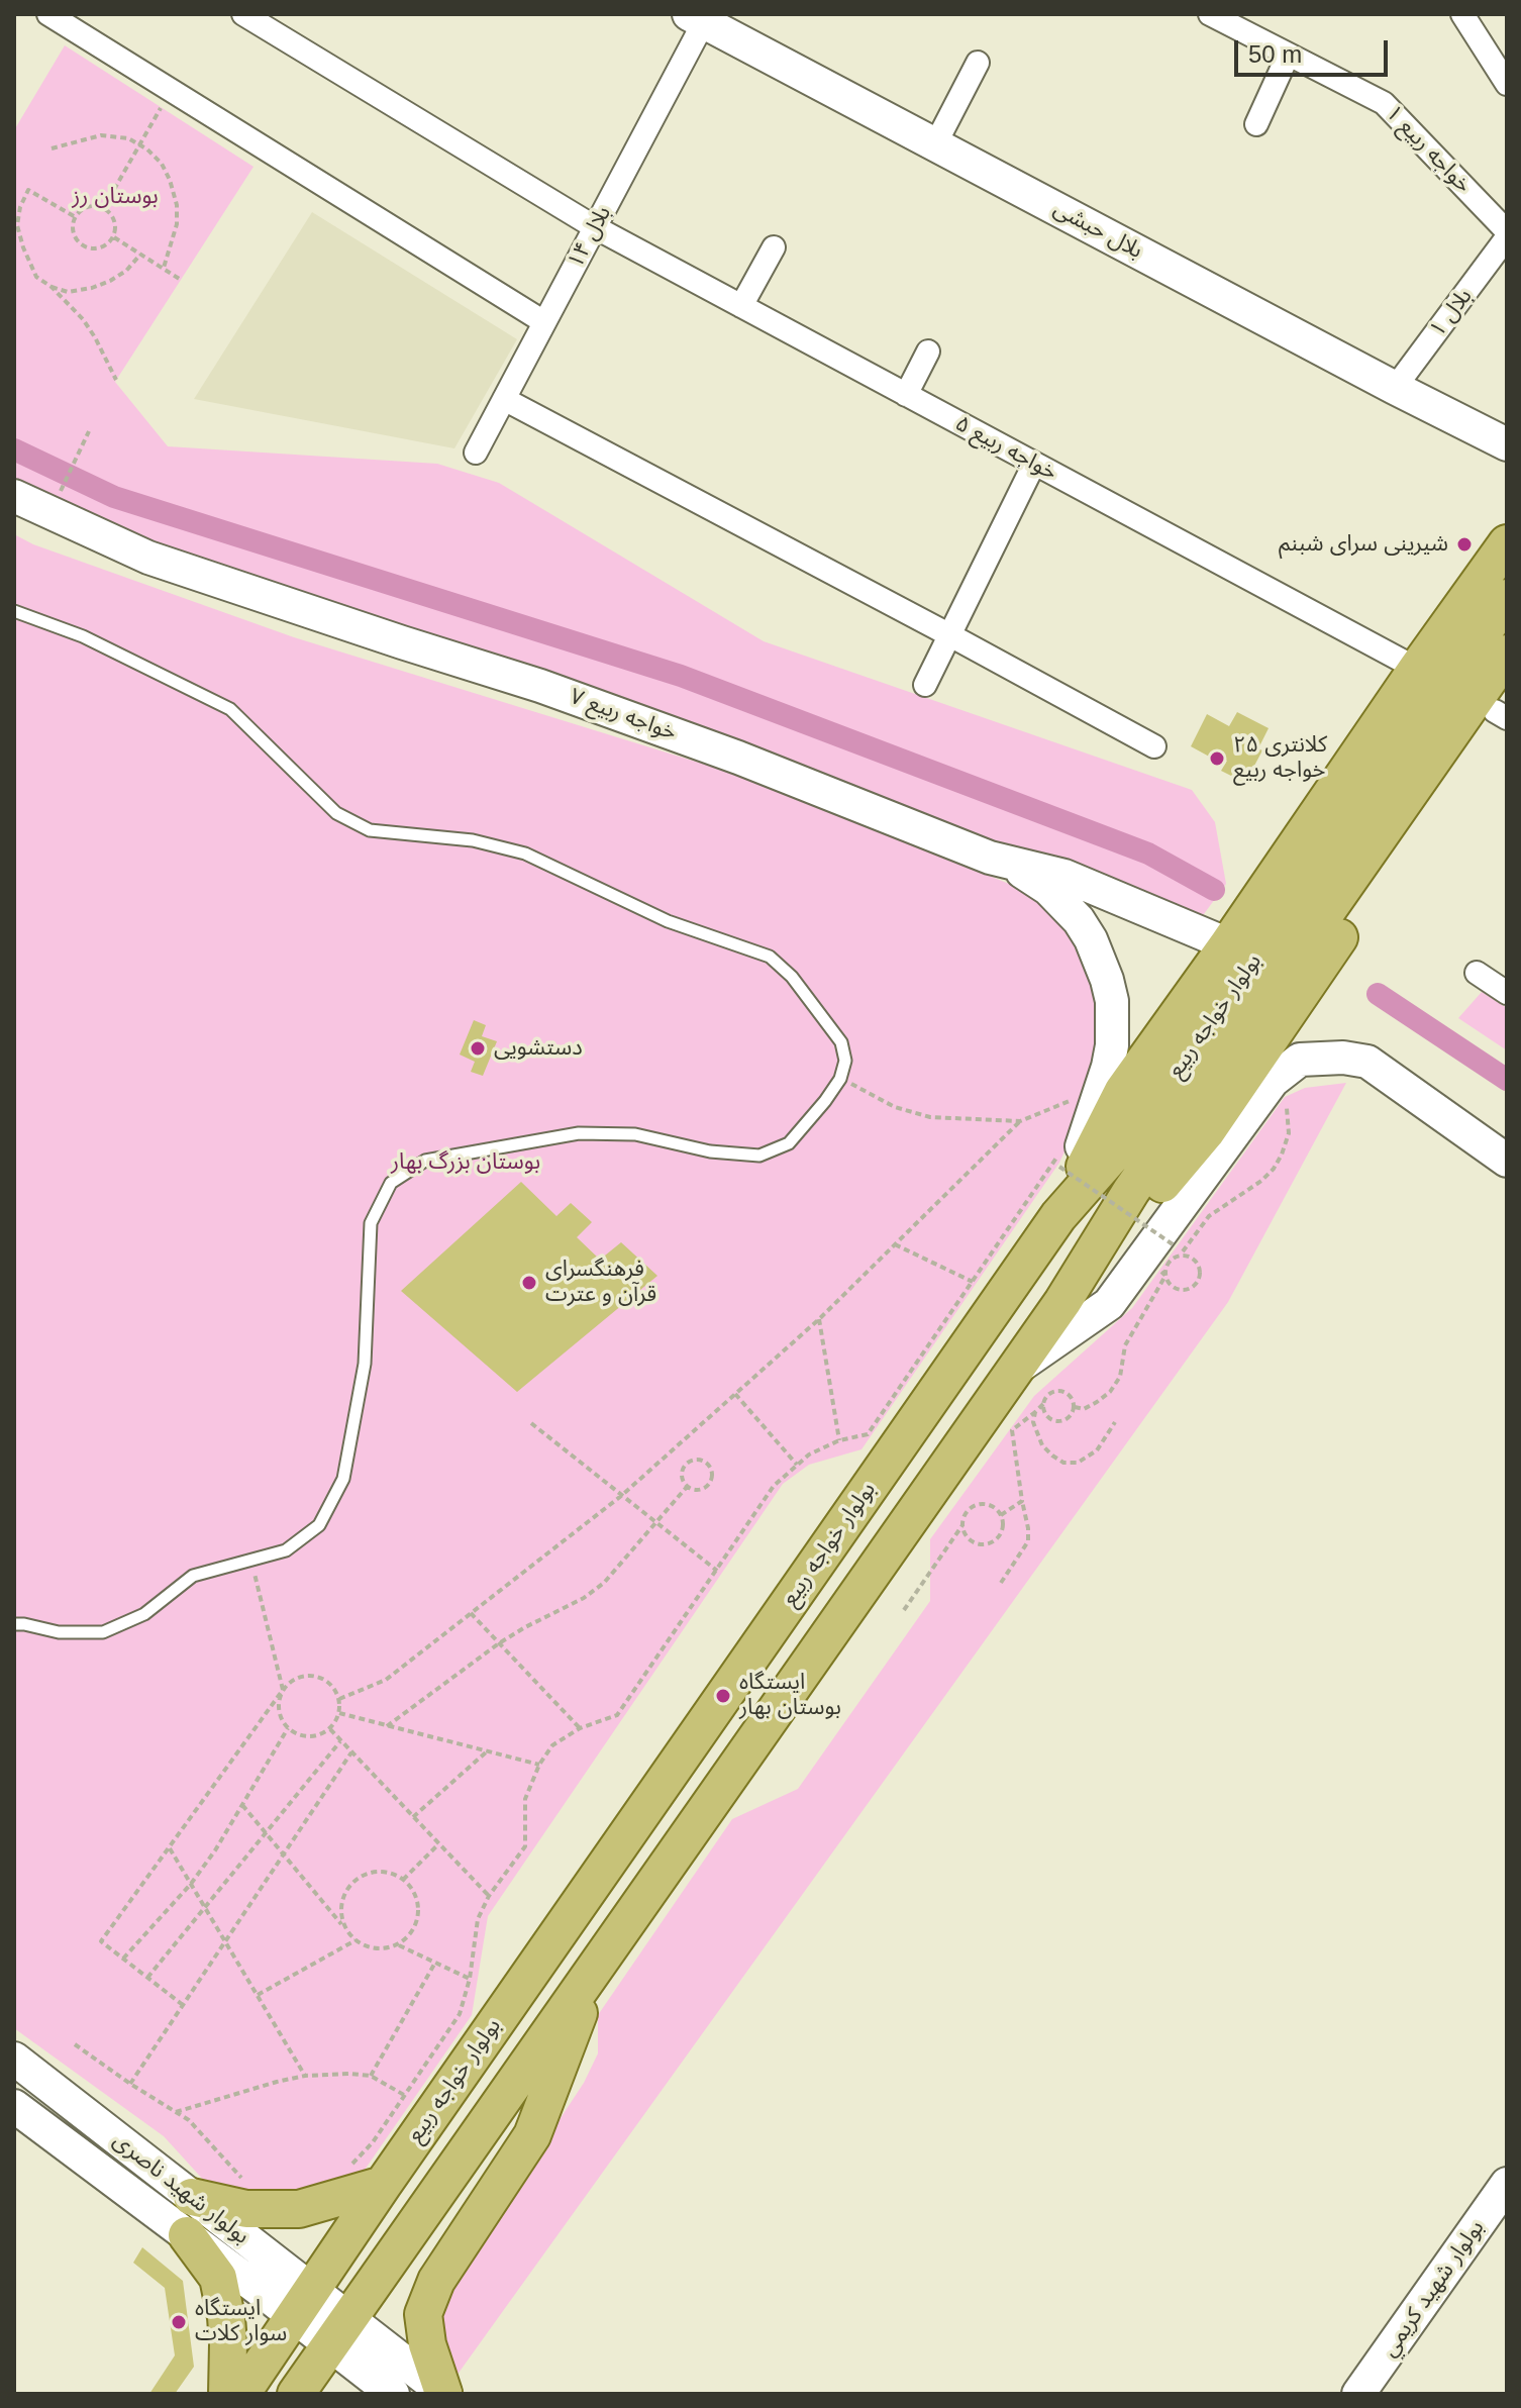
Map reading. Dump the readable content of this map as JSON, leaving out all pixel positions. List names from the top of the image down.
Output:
{
  "streets": {
    "main road": ["بولوار خواجه ربیع"],
    "street": [
      "خواجه ربیع ۱",
      "بلال حبشی",
      "بلال ۱۴",
      "بلال ۱",
      "خواجه ربیع ۵",
      "خواجه ربیع ۷",
      "بولوار شهید ناصری",
      "بولوار شهيد كريمي"
    ]
  },
  "crossings": [
    ["بلال حبشی", "بلال ۱۴"],
    ["بلال حبشی", "بلال ۱"],
    ["بلال ۱۴", "خواجه ربیع ۵"],
    ["بولوار خواجه ربیع", "بولوار شهید ناصری"]
  ],
  "parks": ["بوستان رز", "بوستان بزرگ بهار"],
  "places": [
    "شیرینی سرای شبنم",
    "کلانتری ٢۵ خواجه ربیع",
    "دستشویی",
    "فرهنگسرای قرآن و عترت",
    "ایستگاه بوستان بهار",
    "ایستگاه سوار کلات"
  ],
  "scale_bar": "50 m"
}
